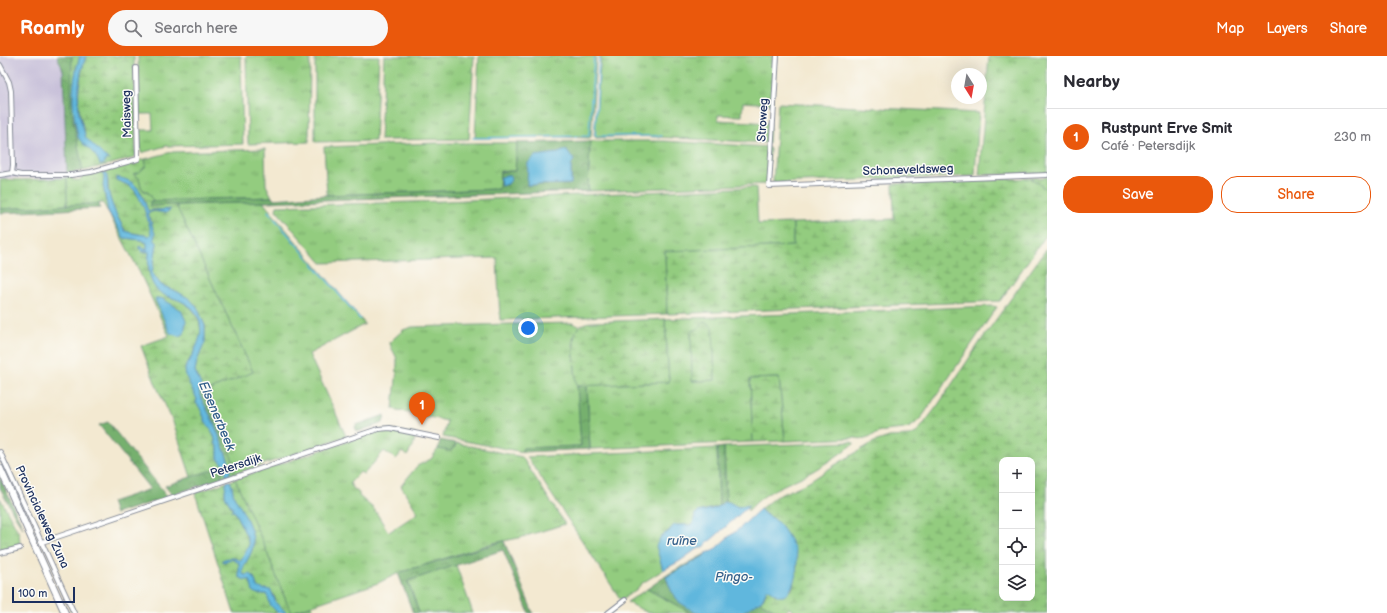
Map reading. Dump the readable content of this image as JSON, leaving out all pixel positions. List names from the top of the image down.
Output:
{
  "streets": {
    "main road": ["Provincialeweg Zuna"],
    "street": [
      "Maisweg",
      "Stroweg",
      "Schoneveldsweg",
      "Petersdijk"
    ]
  },
  "crossings": [
    ["Stroweg", "Schoneveldsweg"],
    ["Petersdijk", "Provincialeweg Zuna"]
  ],
  "water": ["Elsenerbeek", "ruïne", "Pingo-"],
  "scale_bar": "100 m",
  "north": "bottom",
  "page": {
    "header": "Roamly",
    "search": "Search here",
    "nav": ["Map", "Layers", "Share"],
    "heading": "Nearby",
    "list": [
      {
        "mark": "1",
        "name": "Rustpunt Erve Smit",
        "note": "Café · Petersdijk",
        "value": "230 m"
      }
    ],
    "buttons": ["Save", "Share"],
    "pins": "1",
    "map_buttons": ["+", "−"],
    "scale": "100 m"
  }
}
